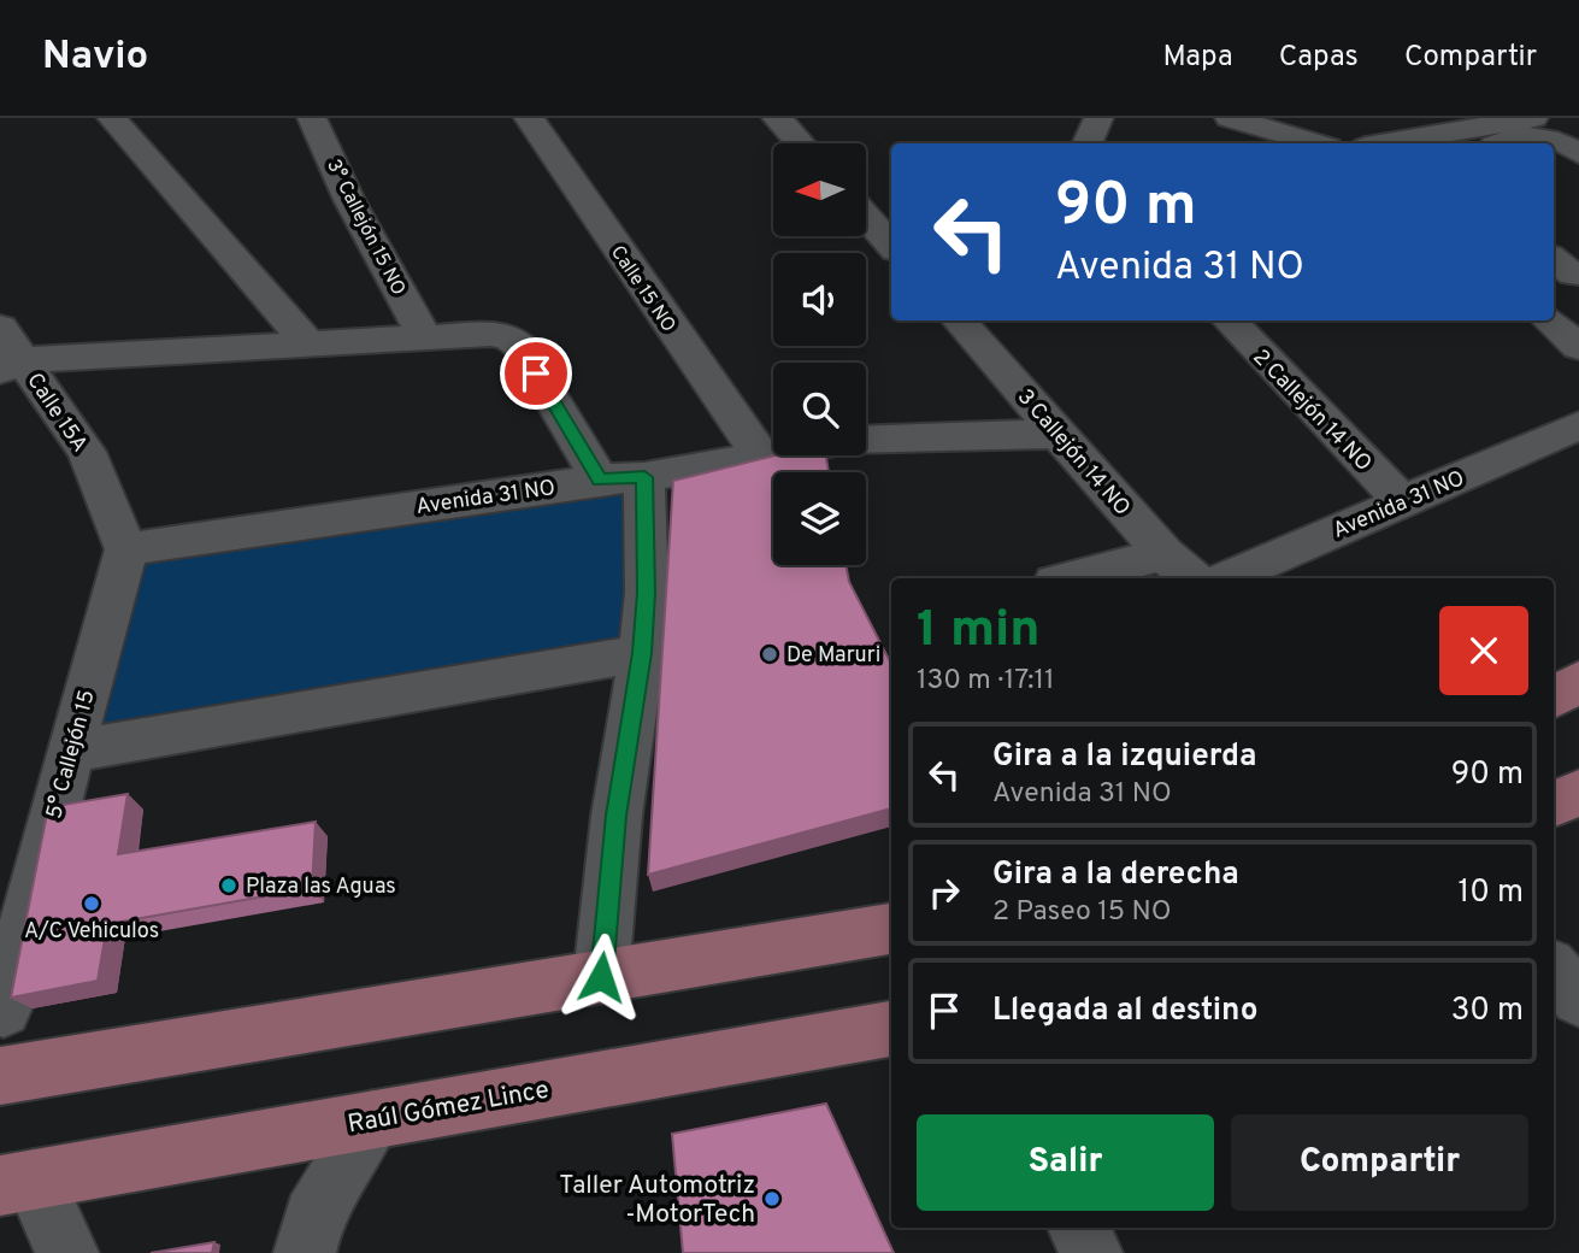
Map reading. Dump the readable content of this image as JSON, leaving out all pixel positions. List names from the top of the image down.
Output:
{
  "streets": {
    "main road": ["Raúl Gómez Lince"],
    "street": [
      "3° Callejón 15 NO",
      "Calle 15 NO",
      "2 Callejón 14 NO",
      "Calle 15A",
      "3 Callejón 14 NO",
      "Avenida 31 NO",
      "5° Callejón 15"
    ]
  },
  "crossings": [
    ["Calle 15 NO", "Avenida 31 NO"],
    ["2 Callejón 14 NO", "Avenida 31 NO"],
    ["Calle 15A", "Avenida 31 NO"],
    ["Calle 15A", "5° Callejón 15"],
    ["Avenida 31 NO", "5° Callejón 15"]
  ],
  "places": [
    "De Maruri",
    "Plaza las Aguas",
    "A/C Vehiculos",
    "Taller Automotriz -MotorTech"
  ],
  "north": "left",
  "page": {
    "header": "Navio",
    "nav": ["Mapa", "Capas", "Compartir"],
    "turn": ["90 m", "Avenida 31 NO"],
    "heading": ["1 min", "130 m · 17:11"],
    "list": [
      {
        "name": "Gira a la izquierda",
        "note": "Avenida 31 NO",
        "value": "90 m"
      },
      {
        "name": "Gira a la derecha",
        "note": "2 Paseo 15 NO",
        "value": "10 m"
      },
      {
        "name": "Llegada al destino",
        "value": "30 m"
      }
    ],
    "buttons": ["Salir", "Compartir"]
  }
}
